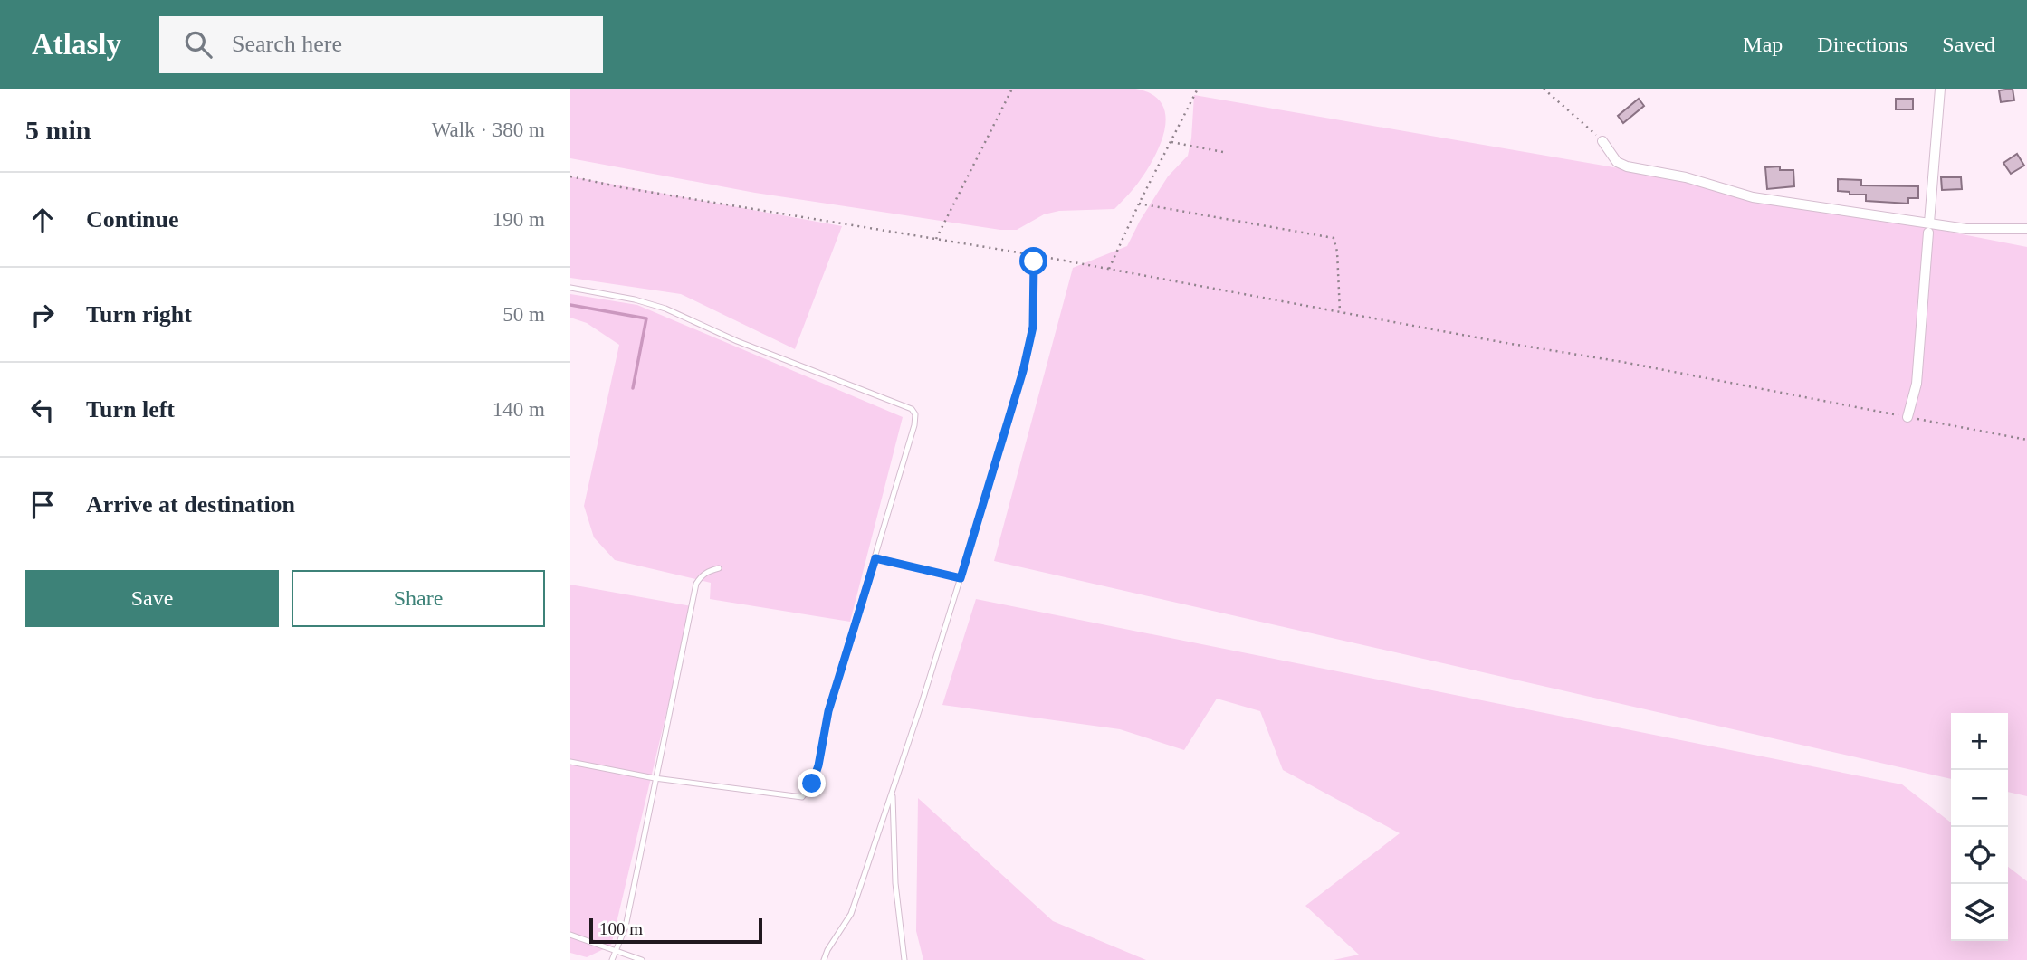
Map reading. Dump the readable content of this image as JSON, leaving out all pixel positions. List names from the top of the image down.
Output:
{
  "scale_bar": "100 m",
  "page": {
    "header": "Atlasly",
    "search": "Search here",
    "nav": ["Map", "Directions", "Saved"],
    "heading": ["5 min", "Walk · 380 m"],
    "list": [
      ["Continue", "190 m"],
      ["Turn right", "50 m"],
      ["Turn left", "140 m"],
      "Arrive at destination"
    ],
    "buttons": ["Save", "Share"],
    "map_buttons": ["+", "−"],
    "scale": "100 m"
  }
}
